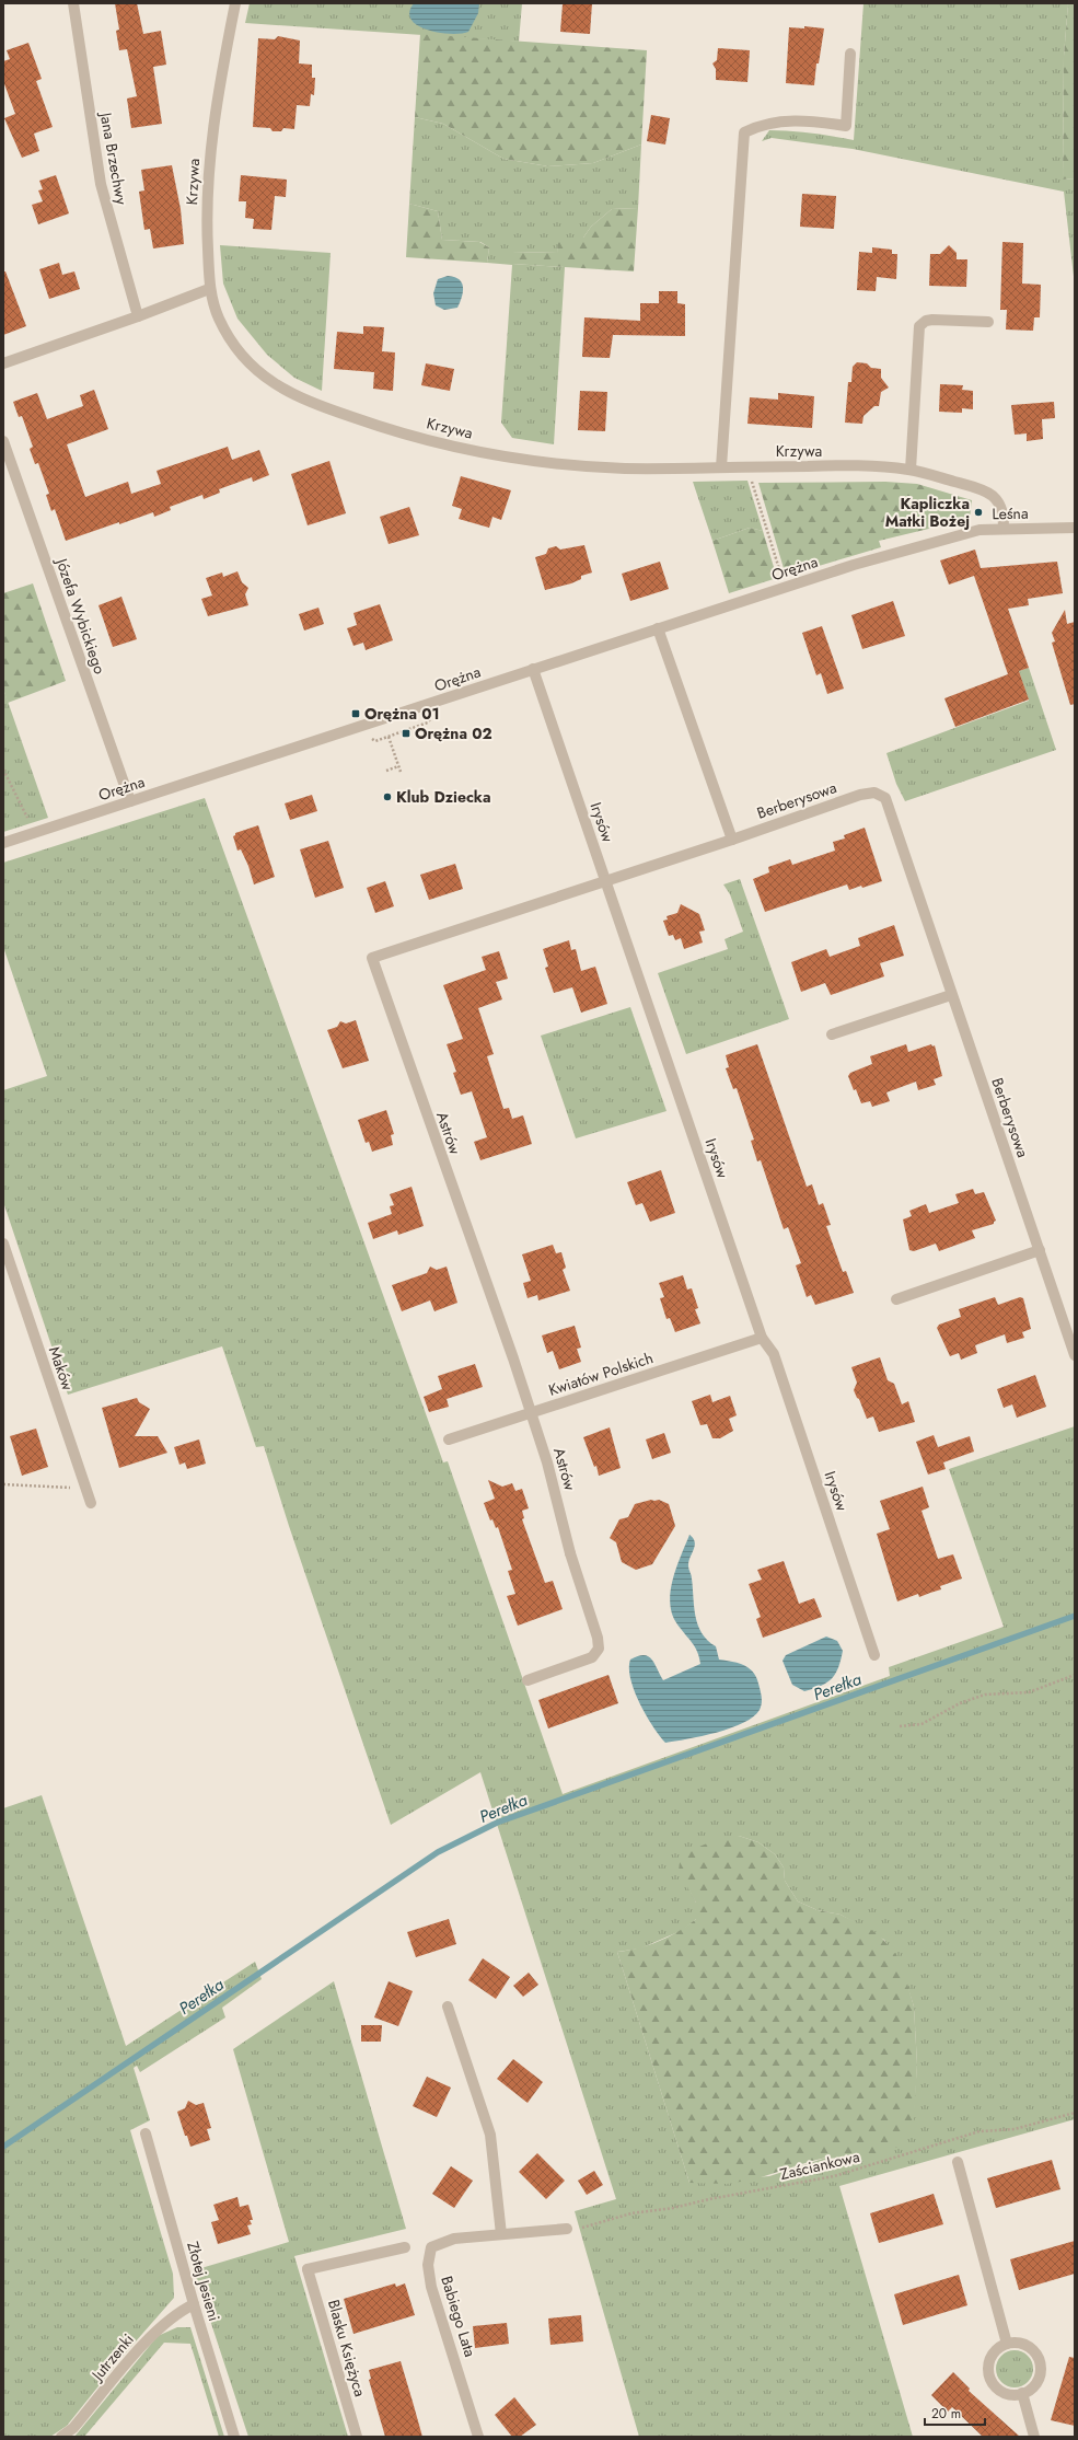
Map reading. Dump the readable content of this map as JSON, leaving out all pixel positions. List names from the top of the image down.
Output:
{
  "streets": {
    "street": [
      "Jana Brzechwy",
      "Krzywa",
      "Leśna",
      "Orężna",
      "Józefa Wybickiego",
      "Berberysowa",
      "Irysów",
      "Astrów",
      "Maków",
      "Kwiatów Polskich",
      "Złotej Jesieni",
      "Babiego Lata",
      "Blasku Księżyca",
      "Jutrzenki"
    ],
    "path": ["Zaściankowa"]
  },
  "crossings": [
    ["Krzywa", "Leśna"],
    ["Leśna", "Orężna"],
    ["Orężna", "Józefa Wybickiego"],
    ["Orężna", "Irysów"],
    ["Berberysowa", "Irysów"],
    ["Berberysowa", "Astrów"],
    ["Irysów", "Astrów"],
    ["Irysów", "Kwiatów Polskich"],
    ["Astrów", "Kwiatów Polskich"],
    ["Zaściankowa", "Babiego Lata"],
    ["Złotej Jesieni", "Jutrzenki"]
  ],
  "water": ["Perełka"],
  "places": {
    "other": ["Kapliczka Matki Bożej", "Klub Dziecka"],
    "transit": ["Orężna 01", "Orężna 02"]
  },
  "scale_bar": "20 m"
}
